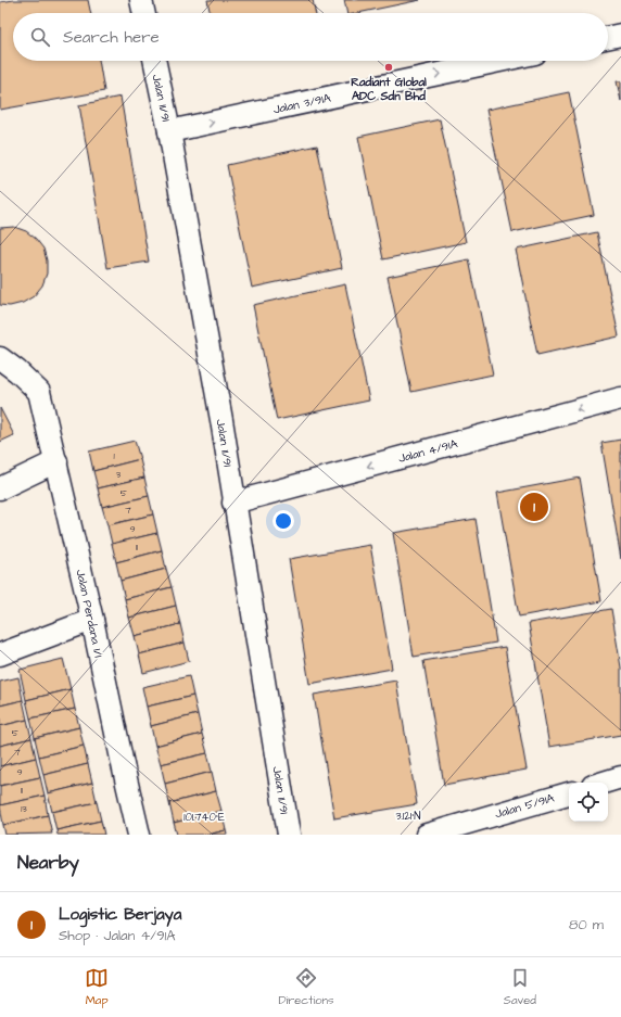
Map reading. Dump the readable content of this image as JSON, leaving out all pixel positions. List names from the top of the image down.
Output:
{
  "streets": {
    "street": [
      "Jalan 11/91",
      "Jalan 3/91A",
      "Jalan 4/91A",
      "Jalan Perdana 1/1",
      "Jalan 5/91A"
    ]
  },
  "crossings": [
    ["Jalan 11/91", "Jalan 3/91A"],
    ["Jalan 11/91", "Jalan 4/91A"]
  ],
  "one_way": ["Jalan 3/91A", "Jalan 4/91A"],
  "places": ["Radiant Global ADC Sdn Bhd"],
  "house_numbers": [
    "1",
    "3",
    "5",
    "7",
    "9",
    "11",
    "5",
    "7",
    "9",
    "11",
    "13"
  ],
  "page": {
    "search": "Search here",
    "pins": "1",
    "heading": "Nearby",
    "list": [
      {
        "mark": "1",
        "name": "Logistic Berjaya",
        "note": "Shop · Jalan 4/91A",
        "value": "80 m"
      }
    ],
    "nav": ["Map", "Directions", "Saved"]
  },
  "coordinates": ["3.121°N", "101.740°E"]
}
